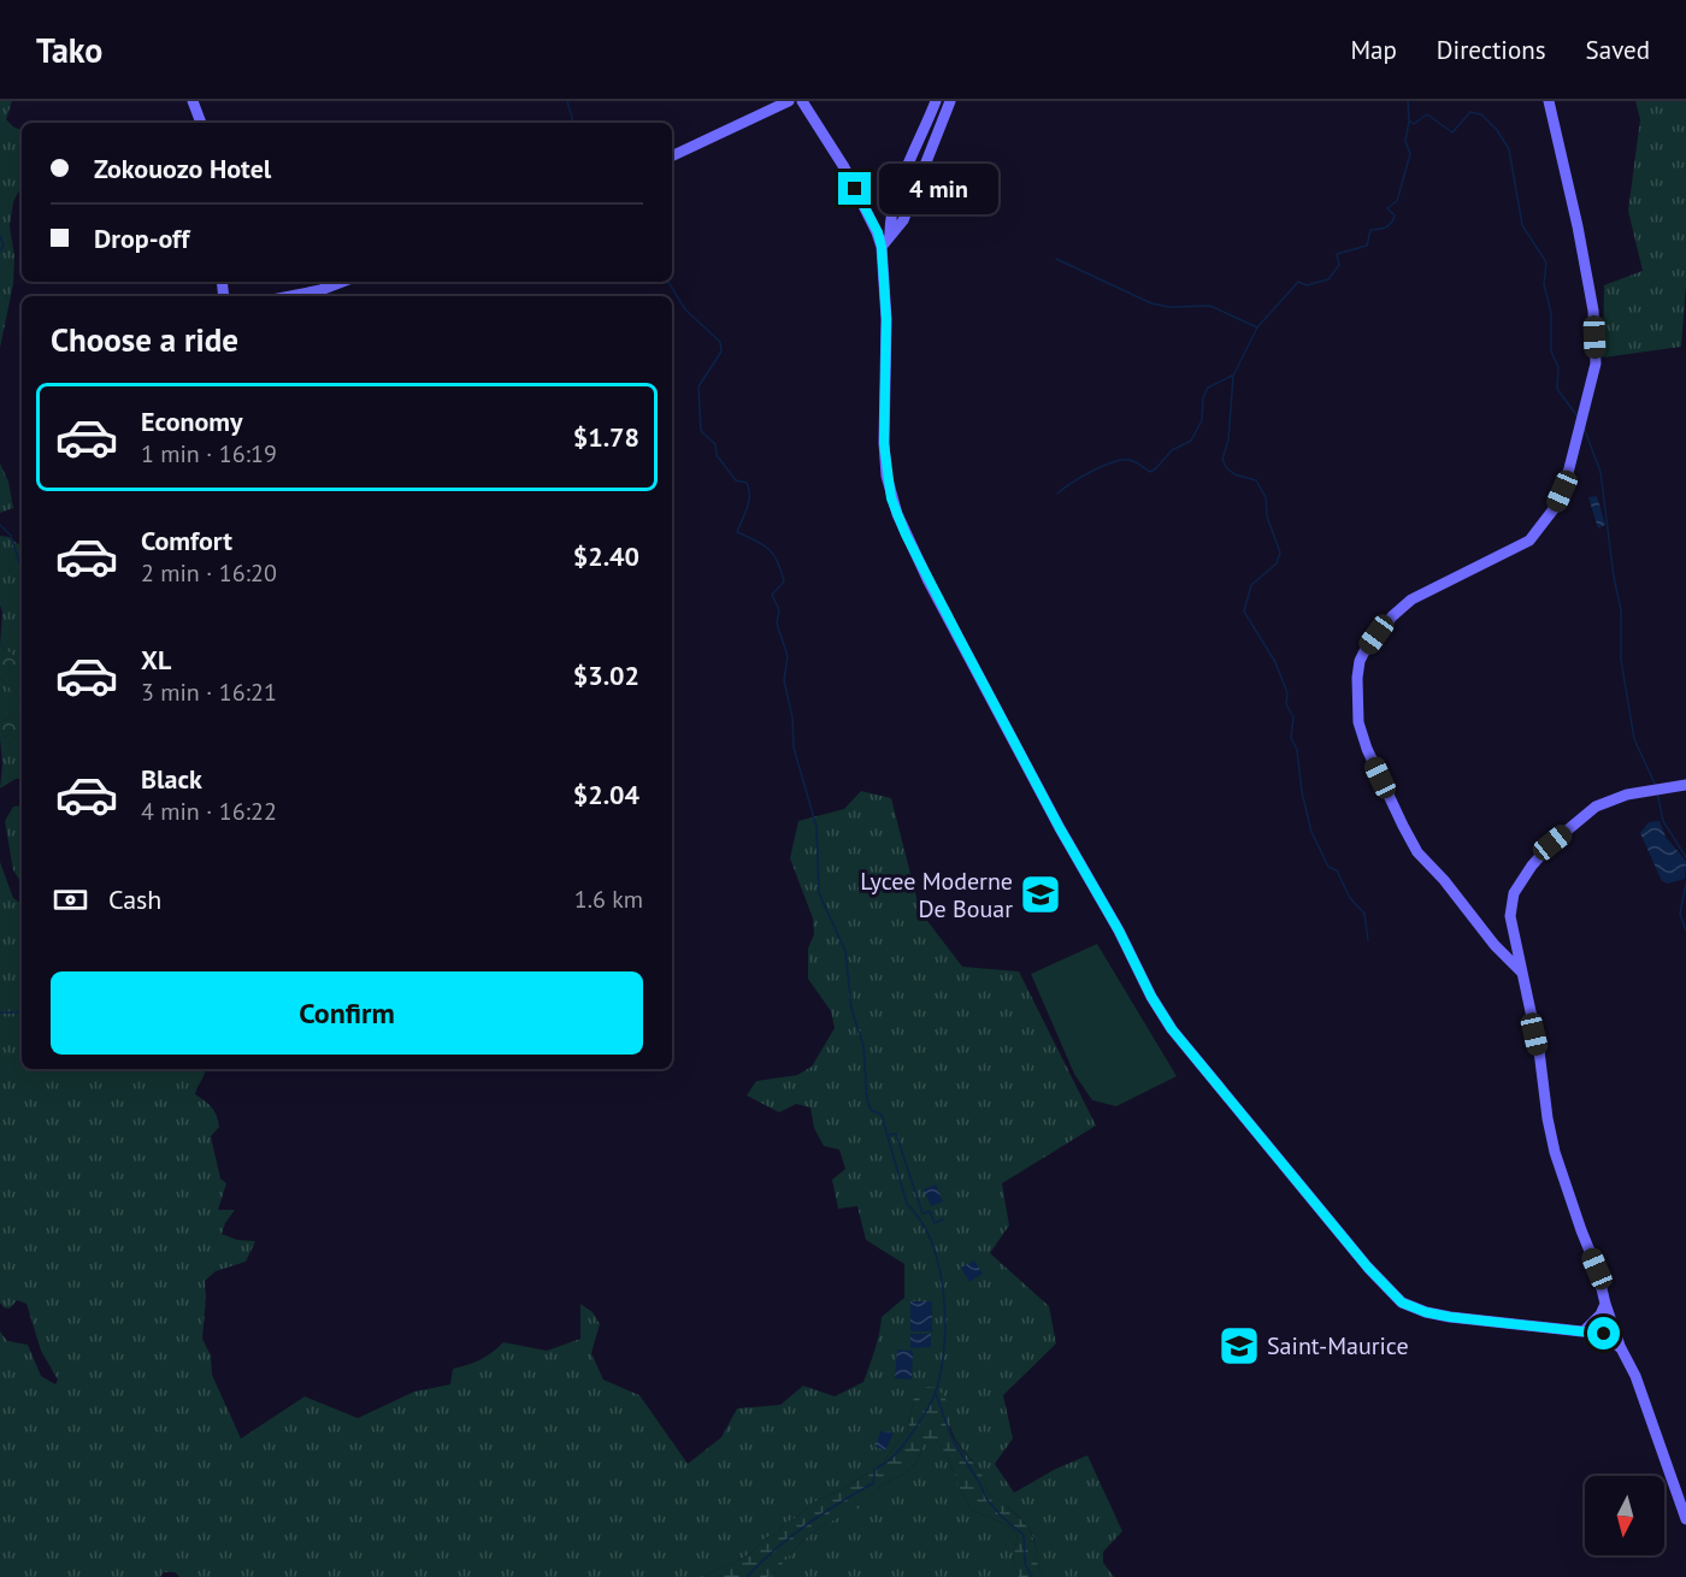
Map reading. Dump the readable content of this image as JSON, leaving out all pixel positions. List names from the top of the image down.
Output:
{
  "places": {
    "school or university": ["Lycee Moderne De Bouar", "Saint-Maurice"]
  },
  "north": "bottom",
  "page": {
    "header": "Tako",
    "nav": ["Map", "Directions", "Saved"],
    "banner": ["Zokouozo Hotel", "Drop-off"],
    "bubble": "4 min",
    "heading": "Choose a ride",
    "list": [
      {
        "name": "Economy",
        "note": "1 min · 16:19",
        "value": "$1.78"
      },
      {
        "name": "Comfort",
        "note": "2 min · 16:20",
        "value": "$2.40"
      },
      {
        "name": "XL",
        "note": "3 min · 16:21",
        "value": "$3.02"
      },
      {
        "name": "Black",
        "note": "4 min · 16:22",
        "value": "$2.04"
      }
    ],
    "pay": ["Cash", "1.6 km"],
    "buttons": "Confirm"
  }
}
